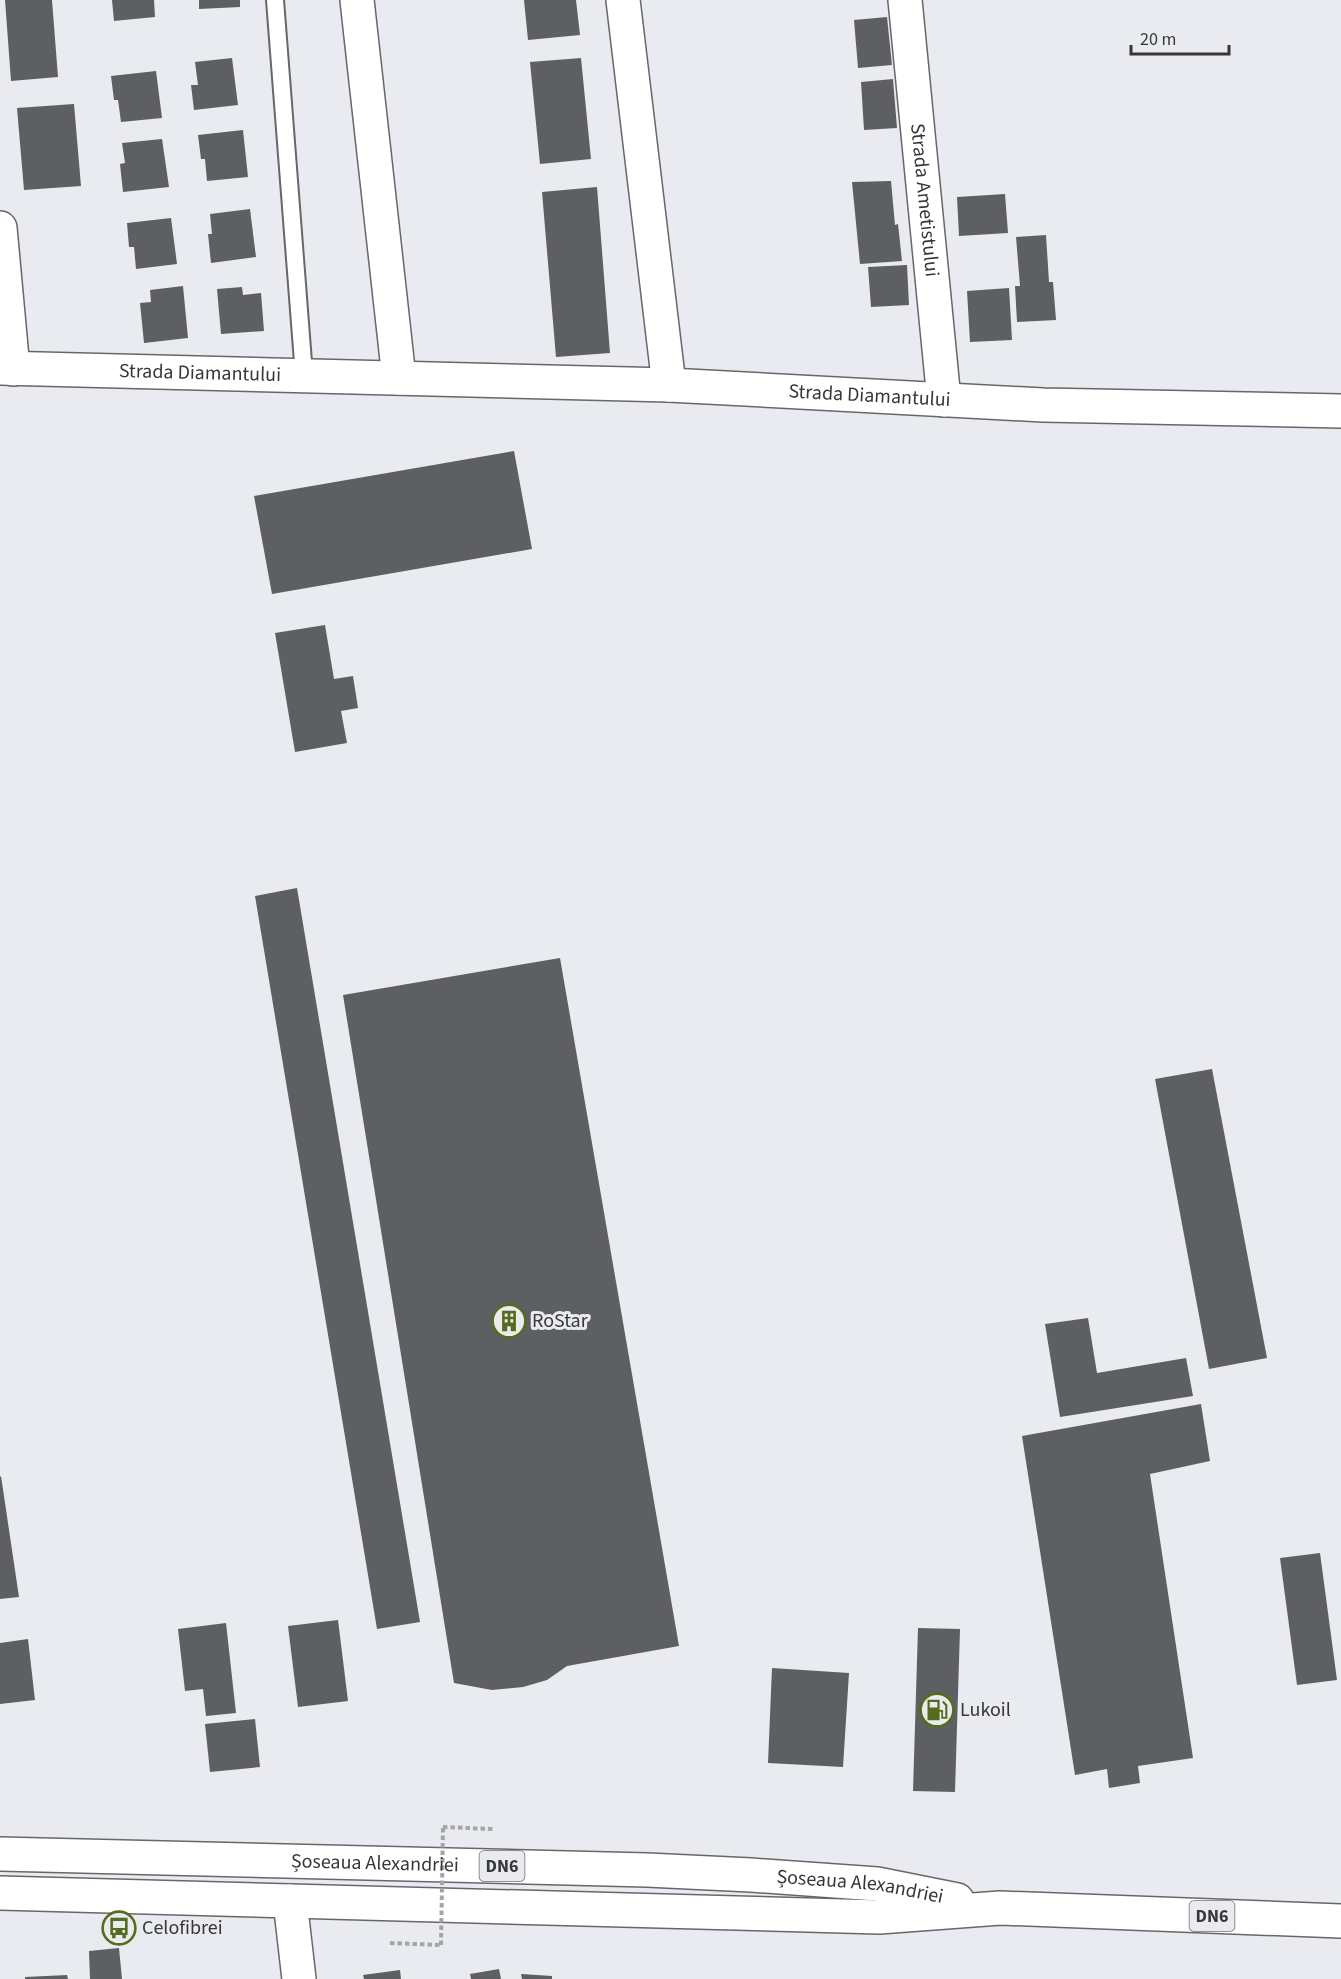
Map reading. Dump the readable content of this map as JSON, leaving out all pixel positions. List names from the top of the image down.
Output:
{
  "streets": {
    "street": [
      "Strada Ametistului",
      "Strada Diamantului",
      "Șoseaua Alexandriei",
      "DN6"
    ]
  },
  "crossings": [
    ["Strada Ametistului", "Strada Diamantului"]
  ],
  "places": {
    "building": ["RoStar"],
    "fuel station": ["Lukoil"],
    "bus stop": ["Celofibrei"]
  },
  "scale_bar": "20 m"
}
